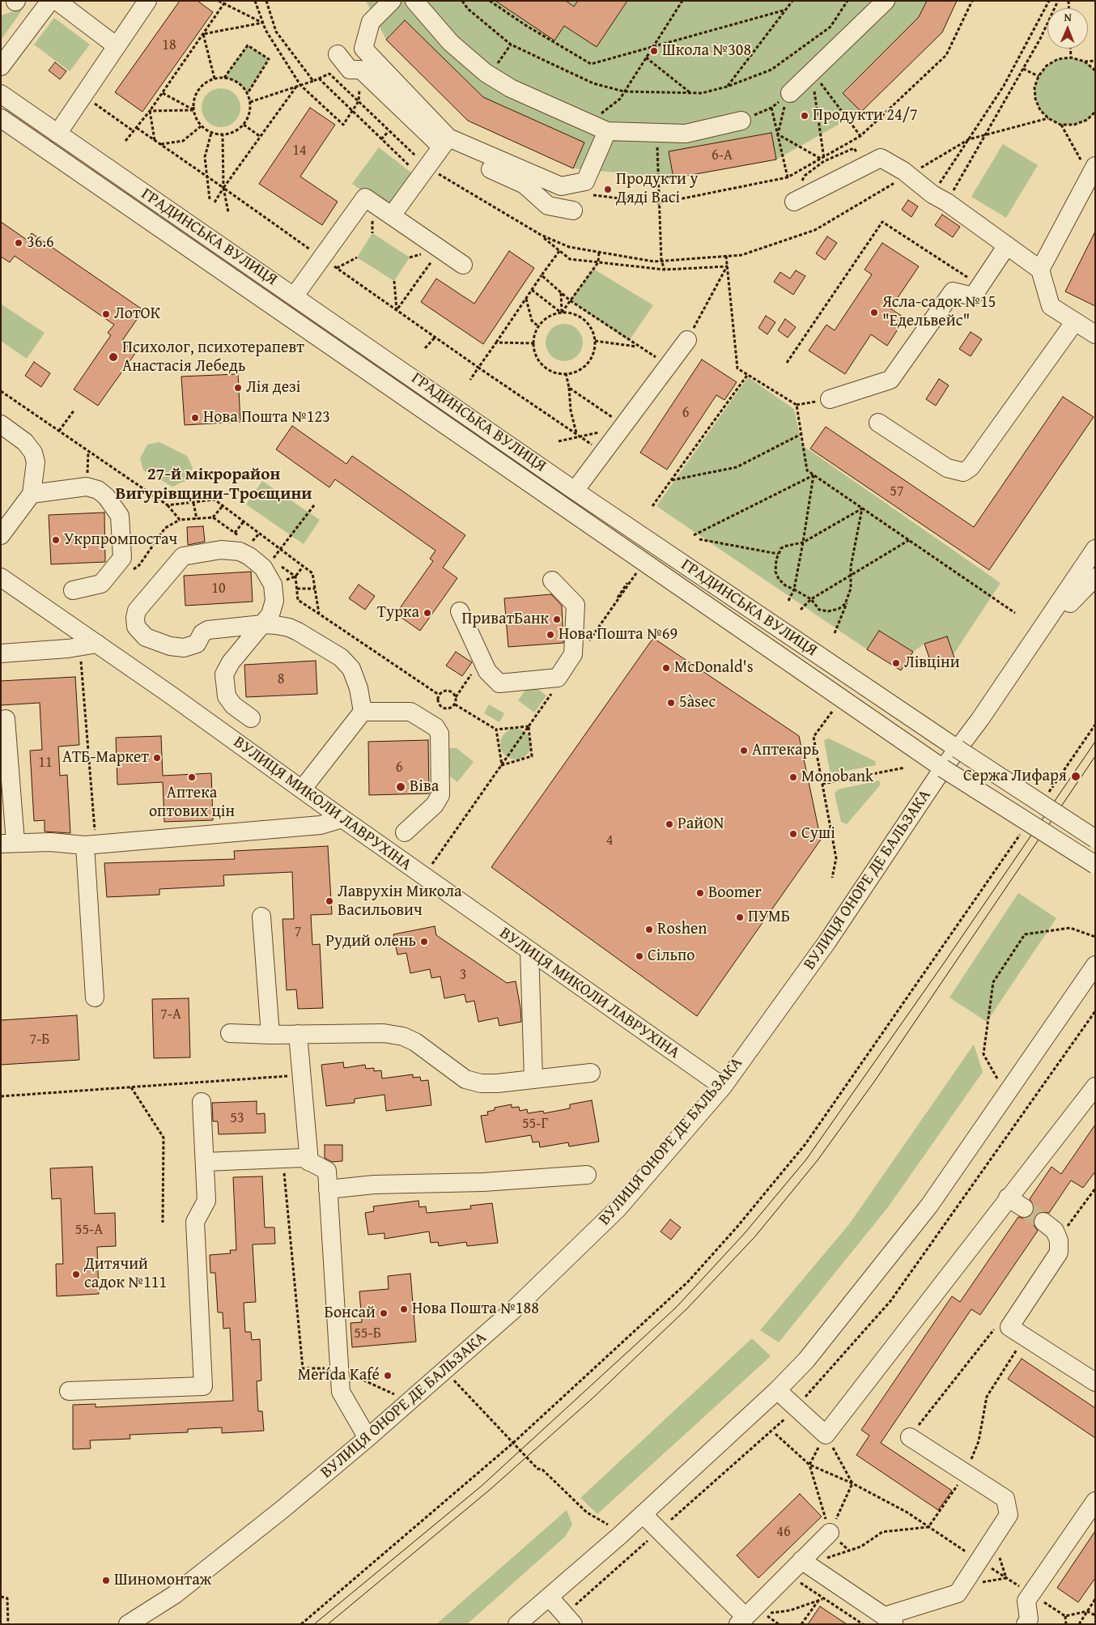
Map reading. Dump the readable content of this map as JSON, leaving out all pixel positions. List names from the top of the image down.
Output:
{
  "streets": {
    "street": ["ГРАДИНСЬКА ВУЛИЦЯ", "ВУЛИЦЯ МИКОЛИ ЛАВРУХІНА", "ВУЛИЦЯ ОНОРЕ ДЕ БАЛЬЗАКА"]
  },
  "crossings": [
    ["ГРАДИНСЬКА ВУЛИЦЯ", "ВУЛИЦЯ ОНОРЕ ДЕ БАЛЬЗАКА"],
    ["ВУЛИЦЯ МИКОЛИ ЛАВРУХІНА", "ВУЛИЦЯ ОНОРЕ ДЕ БАЛЬЗАКА"]
  ],
  "districts": ["27-й мікрорайон Вигурівщини-Троєщини"],
  "places": [
    "Школа №308",
    "Продукти 24/7",
    "Продукти у Дяді Васі",
    "36.6",
    "Ясла-садок №15 \"Едельвейс\"",
    "ЛотОК",
    "Психолог, психотерапевт Анастасія Лебедь",
    "Лія дезі",
    "Нова Пошта №123",
    "Укрпромпостач",
    "Турка",
    "ПриватБанк",
    "Нова Пошта №69",
    "Лівціни",
    "McDonald's",
    "5àsec",
    "Аптекарь",
    "АТБ-Маркет",
    "Сержа Лифаря",
    "Аптека оптових цін",
    "Monobank",
    "Віва",
    "РайON",
    "Суші",
    "Boomer",
    "Лаврухін Микола Васильович",
    "ПУМБ",
    "Roshen",
    "Рудий олень",
    "Сільпо",
    "Дитячий садок №111",
    "Нова Пошта №188",
    "Бонсай",
    "Merída Kafé",
    "Шиномонтаж"
  ],
  "house_numbers": [
    "18",
    "14",
    "6-А",
    "6",
    "57",
    "10",
    "8",
    "11",
    "6",
    "4",
    "7",
    "3",
    "7-А",
    "7-Б",
    "53",
    "55-Г",
    "55-А",
    "55-Б",
    "46"
  ],
  "north": "top"
}
